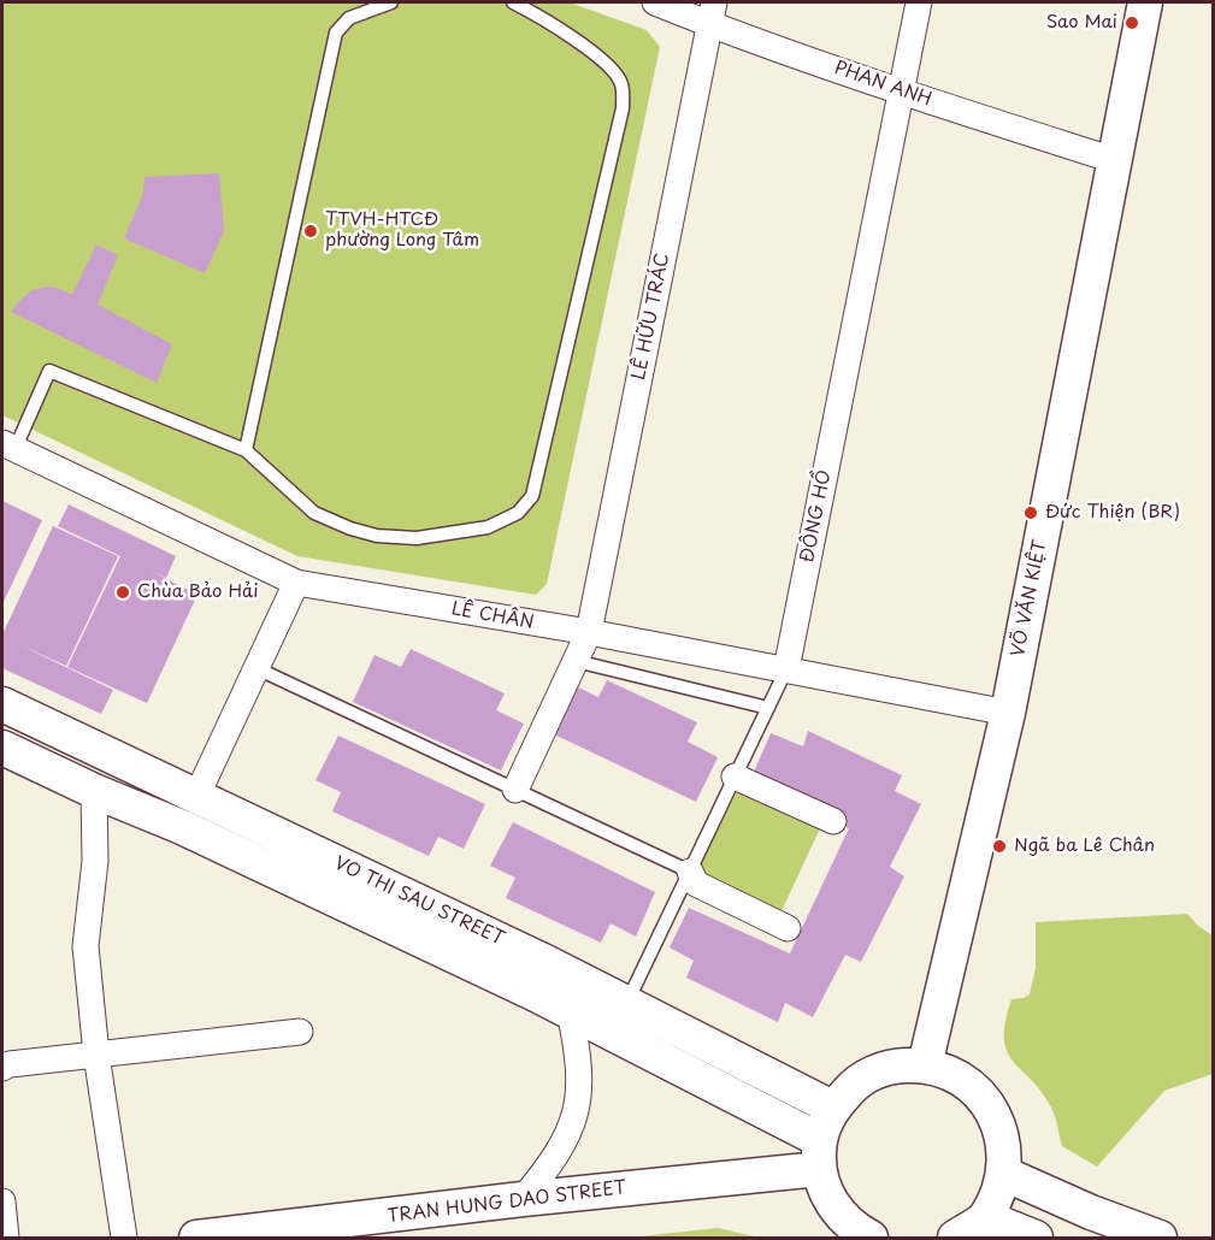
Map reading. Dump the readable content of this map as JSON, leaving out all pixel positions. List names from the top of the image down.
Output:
{
  "streets": {
    "main road": ["VÕ VĂN KIỆT", "VO THI SAU STREET", "TRAN HUNG DAO STREET"],
    "street": [
      "PHAN ANH",
      "LÊ HỮU TRÁC",
      "ĐÔNG HỒ",
      "LÊ CHÂN"
    ]
  },
  "crossings": [
    ["PHAN ANH", "LÊ HỮU TRÁC"],
    ["PHAN ANH", "ĐÔNG HỒ"],
    ["PHAN ANH", "VÕ VĂN KIỆT"],
    ["LÊ HỮU TRÁC", "LÊ CHÂN"],
    ["ĐÔNG HỒ", "LÊ CHÂN"],
    ["ĐÔNG HỒ", "VO THI SAU STREET"],
    ["VÕ VĂN KIỆT", "LÊ CHÂN"],
    ["VO THI SAU STREET", "TRAN HUNG DAO STREET"]
  ],
  "places": [
    "Sao Mai",
    "TTVH-HTCĐ phường Long Tâm",
    "Đức Thiện (BR)",
    "Chùa Bảo Hải",
    "Ngã ba Lê Chân"
  ]
}
